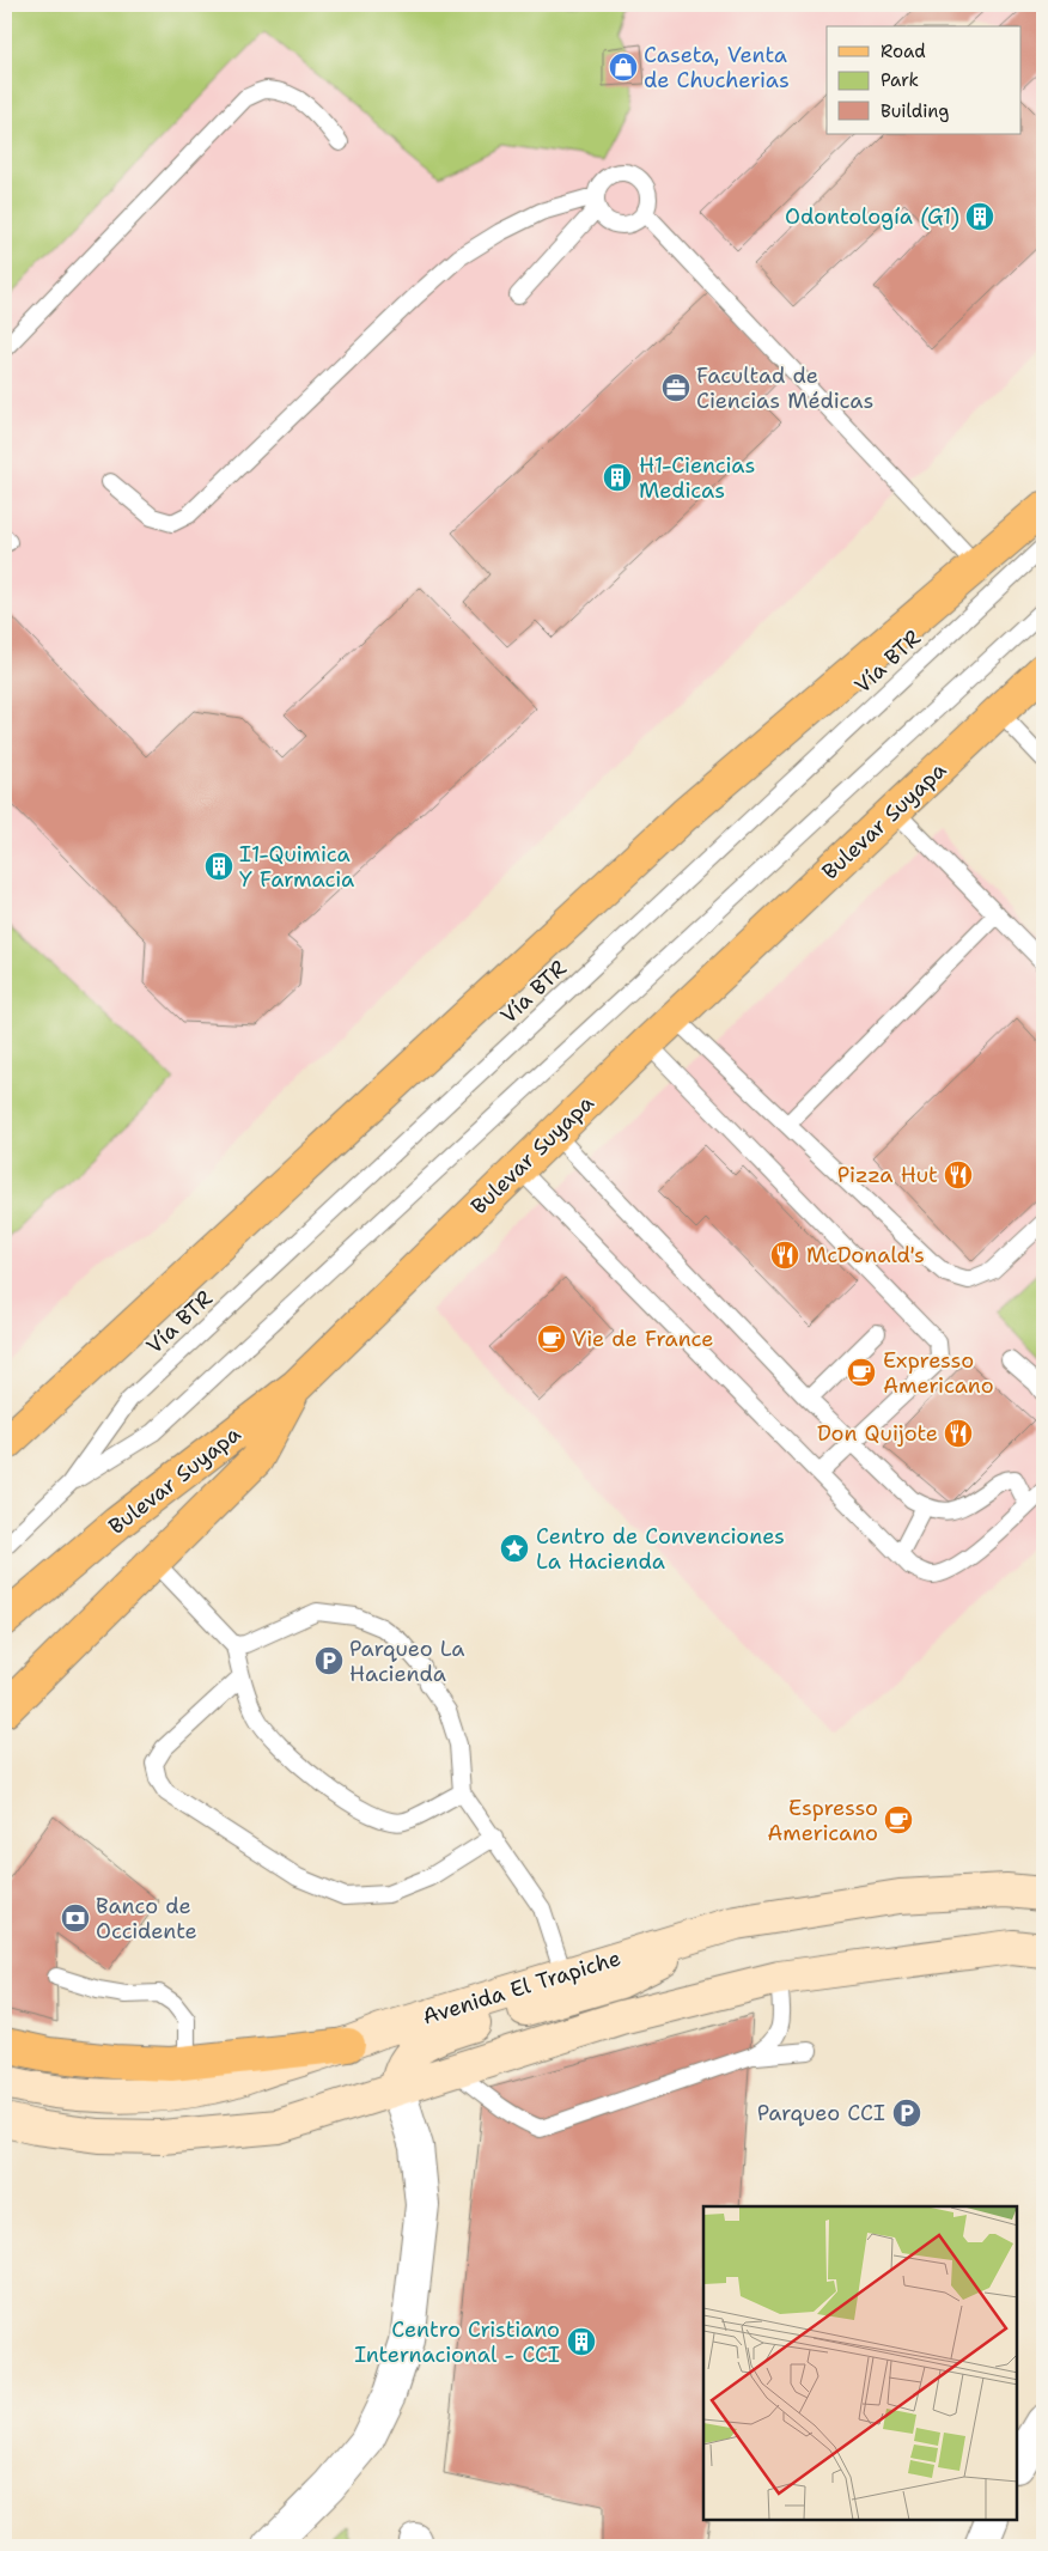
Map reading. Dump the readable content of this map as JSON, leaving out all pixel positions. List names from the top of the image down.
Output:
{
  "streets": {
    "main road": ["Bulevar Suyapa", "Avenida El Trapiche"],
    "lane": ["Vía BTR"]
  },
  "places": {
    "shop": ["Caseta, Venta de Chucherias"],
    "building": [
      "Odontología (G1)",
      "H1-Ciencias Medicas",
      "I1-Quimica Y Farmacia",
      "Centro Cristiano Internacional - CCI"
    ],
    "office": ["Facultad de Ciencias Médicas"],
    "restaurant": ["Pizza Hut", "McDonald's", "Don Quijote"],
    "cafe": ["Vie de France", "Expresso Americano", "Espresso Americano"],
    "place": ["Centro de Convenciones La Hacienda"],
    "parking": ["Parqueo La Hacienda", "Parqueo CCI"],
    "bank": ["Banco de Occidente"]
  },
  "legend": ["Road", "Park", "Building"]
}
